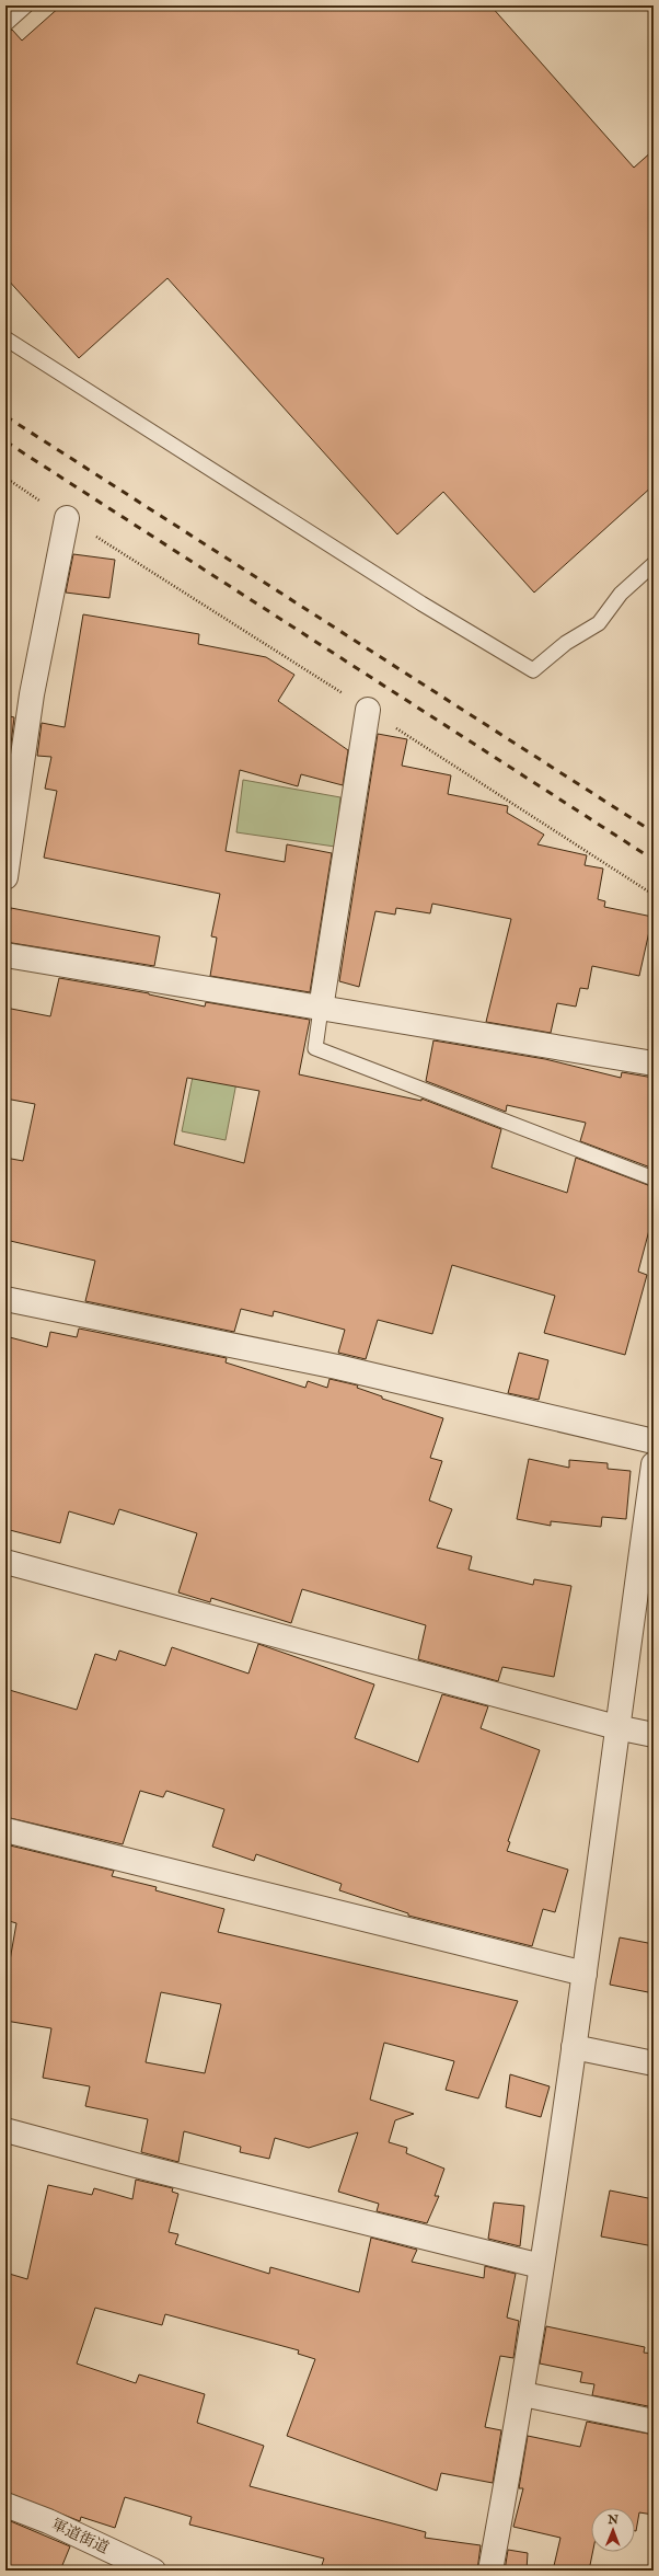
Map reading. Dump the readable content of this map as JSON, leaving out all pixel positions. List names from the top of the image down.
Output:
{
  "streets": {
    "street": ["軍道街道"]
  },
  "north": "top"
}
